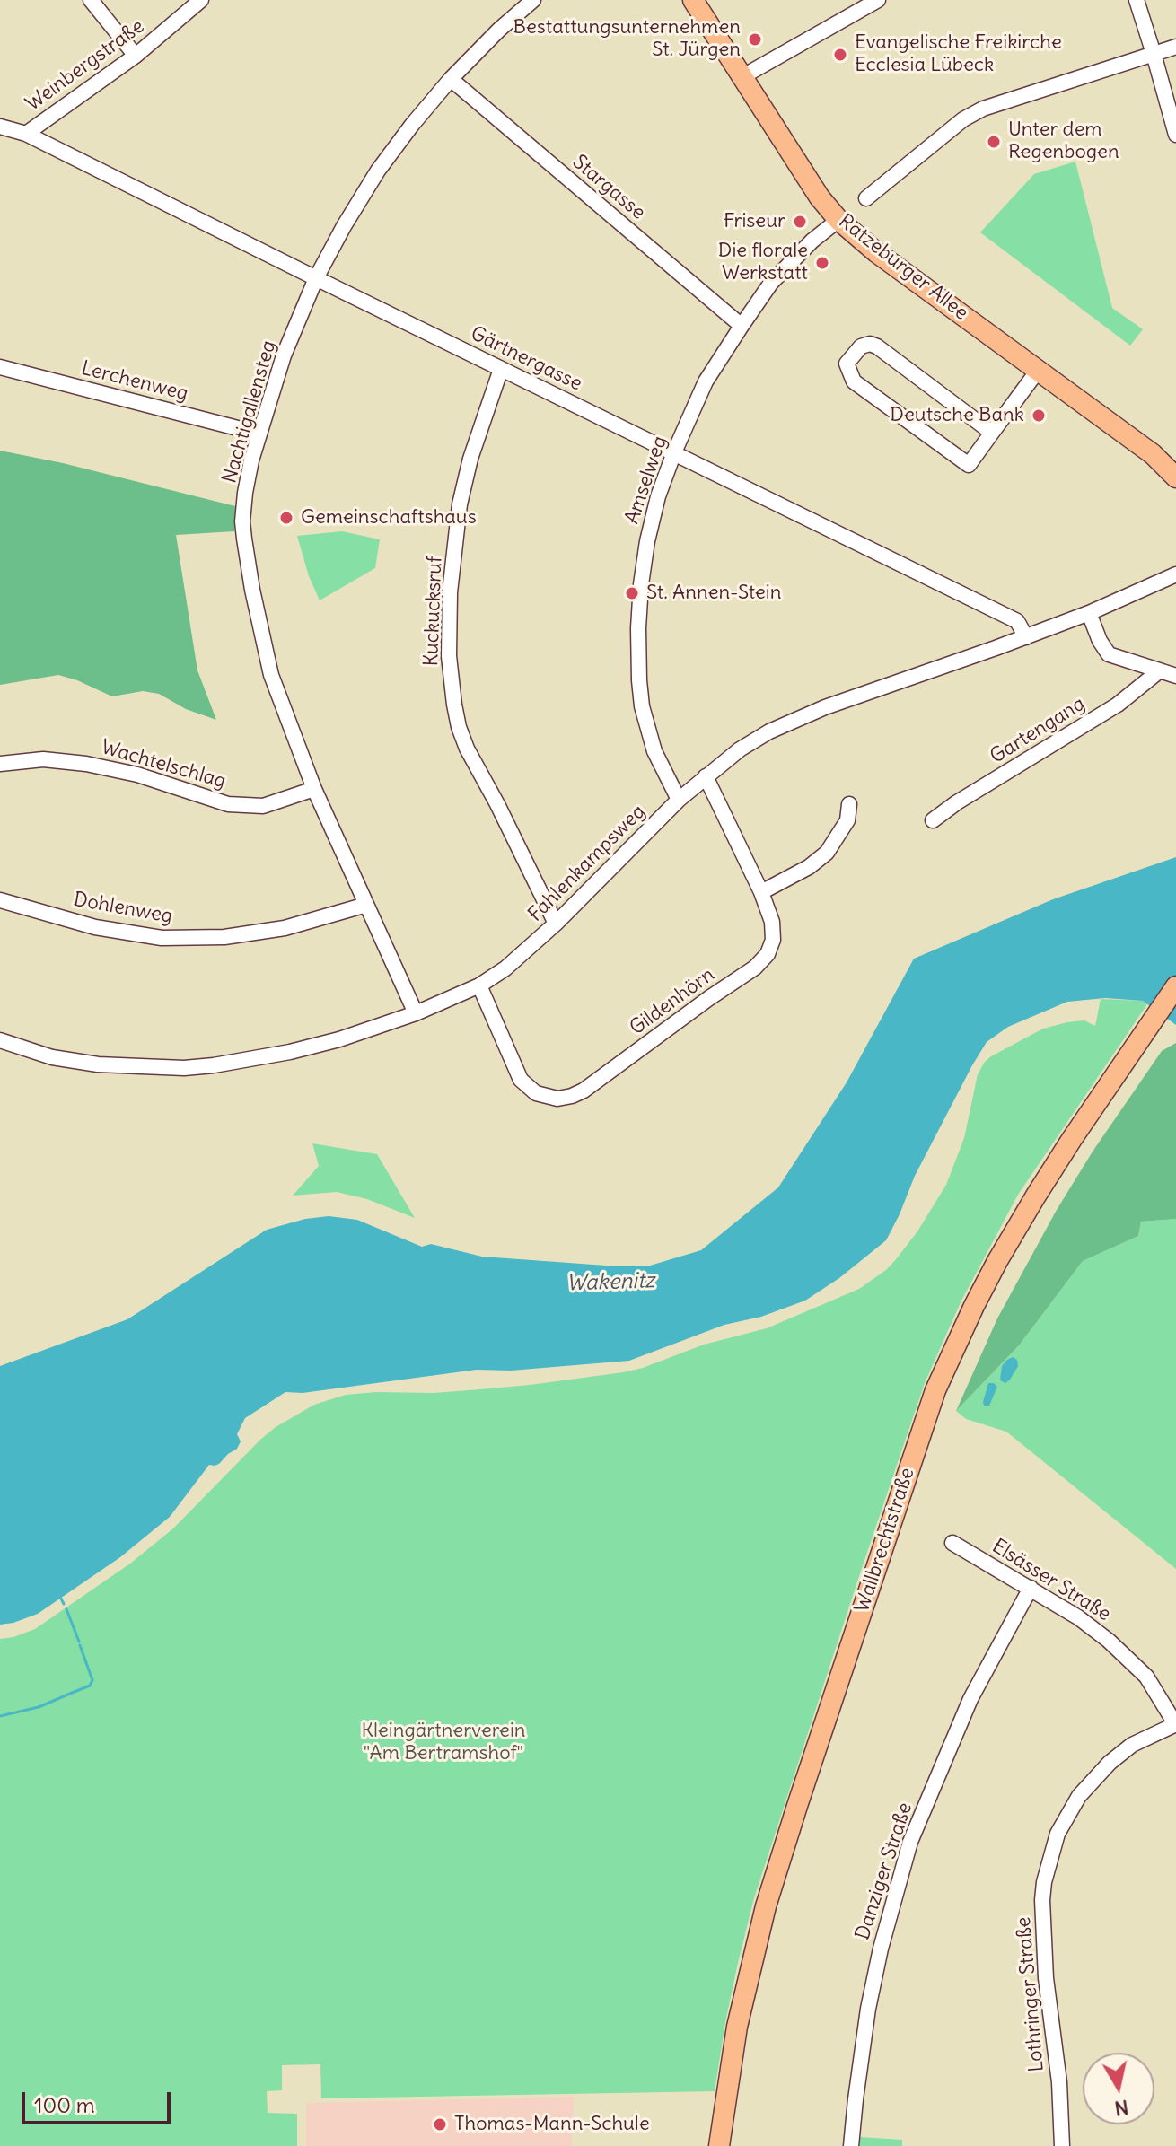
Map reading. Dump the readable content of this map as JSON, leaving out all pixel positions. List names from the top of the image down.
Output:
{
  "streets": {
    "main road": ["Ratzeburger Allee", "Wallbrechtstraße"],
    "street": [
      "Weinbergstraße",
      "Stargasse",
      "Gärtnergasse",
      "Lerchenweg",
      "Nachtigallensteg",
      "Amselweg",
      "Kuckucksruf",
      "Gartengang",
      "Wachtelschlag",
      "Fahlenkampsweg",
      "Dohlenweg",
      "Gildenhörn",
      "Elsässer Straße",
      "Danziger Straße",
      "Lothringer Straße"
    ]
  },
  "crossings": [
    ["Weinbergstraße", "Gärtnergasse"],
    ["Stargasse", "Nachtigallensteg"],
    ["Stargasse", "Amselweg"],
    ["Ratzeburger Allee", "Amselweg"],
    ["Gärtnergasse", "Nachtigallensteg"],
    ["Gärtnergasse", "Amselweg"],
    ["Gärtnergasse", "Kuckucksruf"],
    ["Gärtnergasse", "Fahlenkampsweg"],
    ["Lerchenweg", "Nachtigallensteg"],
    ["Nachtigallensteg", "Wachtelschlag"],
    ["Nachtigallensteg", "Fahlenkampsweg"],
    ["Nachtigallensteg", "Dohlenweg"],
    ["Amselweg", "Fahlenkampsweg"],
    ["Kuckucksruf", "Fahlenkampsweg"],
    ["Fahlenkampsweg", "Gildenhörn"],
    ["Elsässer Straße", "Danziger Straße"],
    ["Elsässer Straße", "Lothringer Straße"]
  ],
  "water": ["Wakenitz"],
  "parks": ["Kleingärtnerverein \"Am Bertramshof\""],
  "places": [
    "Bestattungsunternehmen St. Jürgen",
    "Evangelische Freikirche Ecclesia Lübeck",
    "Unter dem Regenbogen",
    "Friseur",
    "Die florale Werkstatt",
    "Deutsche Bank",
    "Gemeinschaftshaus",
    "St. Annen-Stein",
    "Thomas-Mann-Schule"
  ],
  "scale_bar": "100 m",
  "north": "bottom"
}
